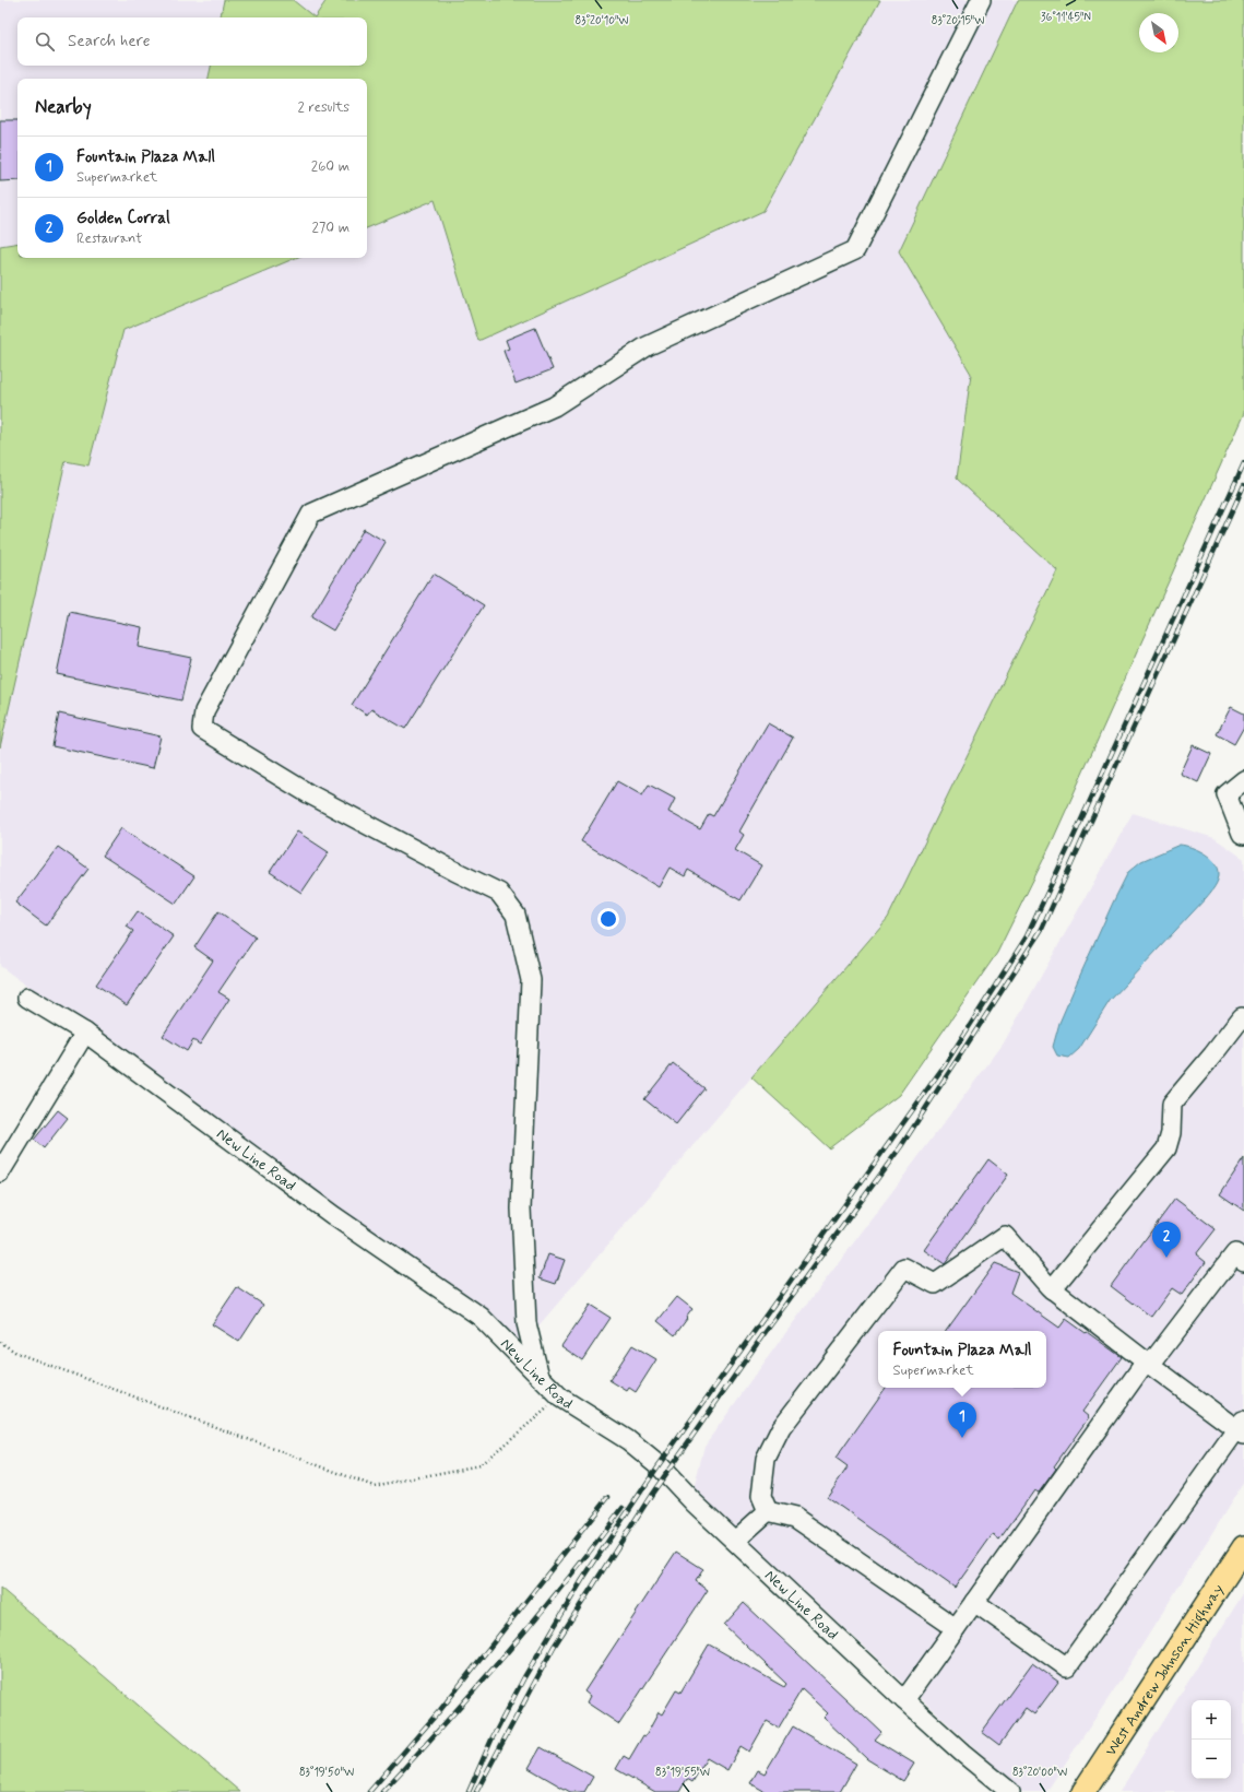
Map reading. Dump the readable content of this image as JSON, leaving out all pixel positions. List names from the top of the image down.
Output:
{
  "streets": {
    "main road": ["West Andrew Johnson Highway"],
    "street": ["New Line Road"]
  },
  "north": "bottom right",
  "page": {
    "search": "Search here",
    "heading": ["Nearby", "2 results"],
    "list": [
      {
        "mark": "1",
        "name": "Fountain Plaza Mall",
        "note": "Supermarket",
        "value": "260 m"
      },
      {
        "mark": "2",
        "name": "Golden Corral",
        "note": "Restaurant",
        "value": "270 m"
      }
    ],
    "pins": ["2", "1"],
    "popup": ["Fountain Plaza Mall", "Supermarket"],
    "map_buttons": ["+", "−"]
  },
  "coordinates": [
    "36°11'45\"N",
    "83°20'15\"W",
    "83°20'10\"W",
    "83°19'50\"W",
    "83°19'55\"W",
    "83°20'00\"W"
  ]
}
